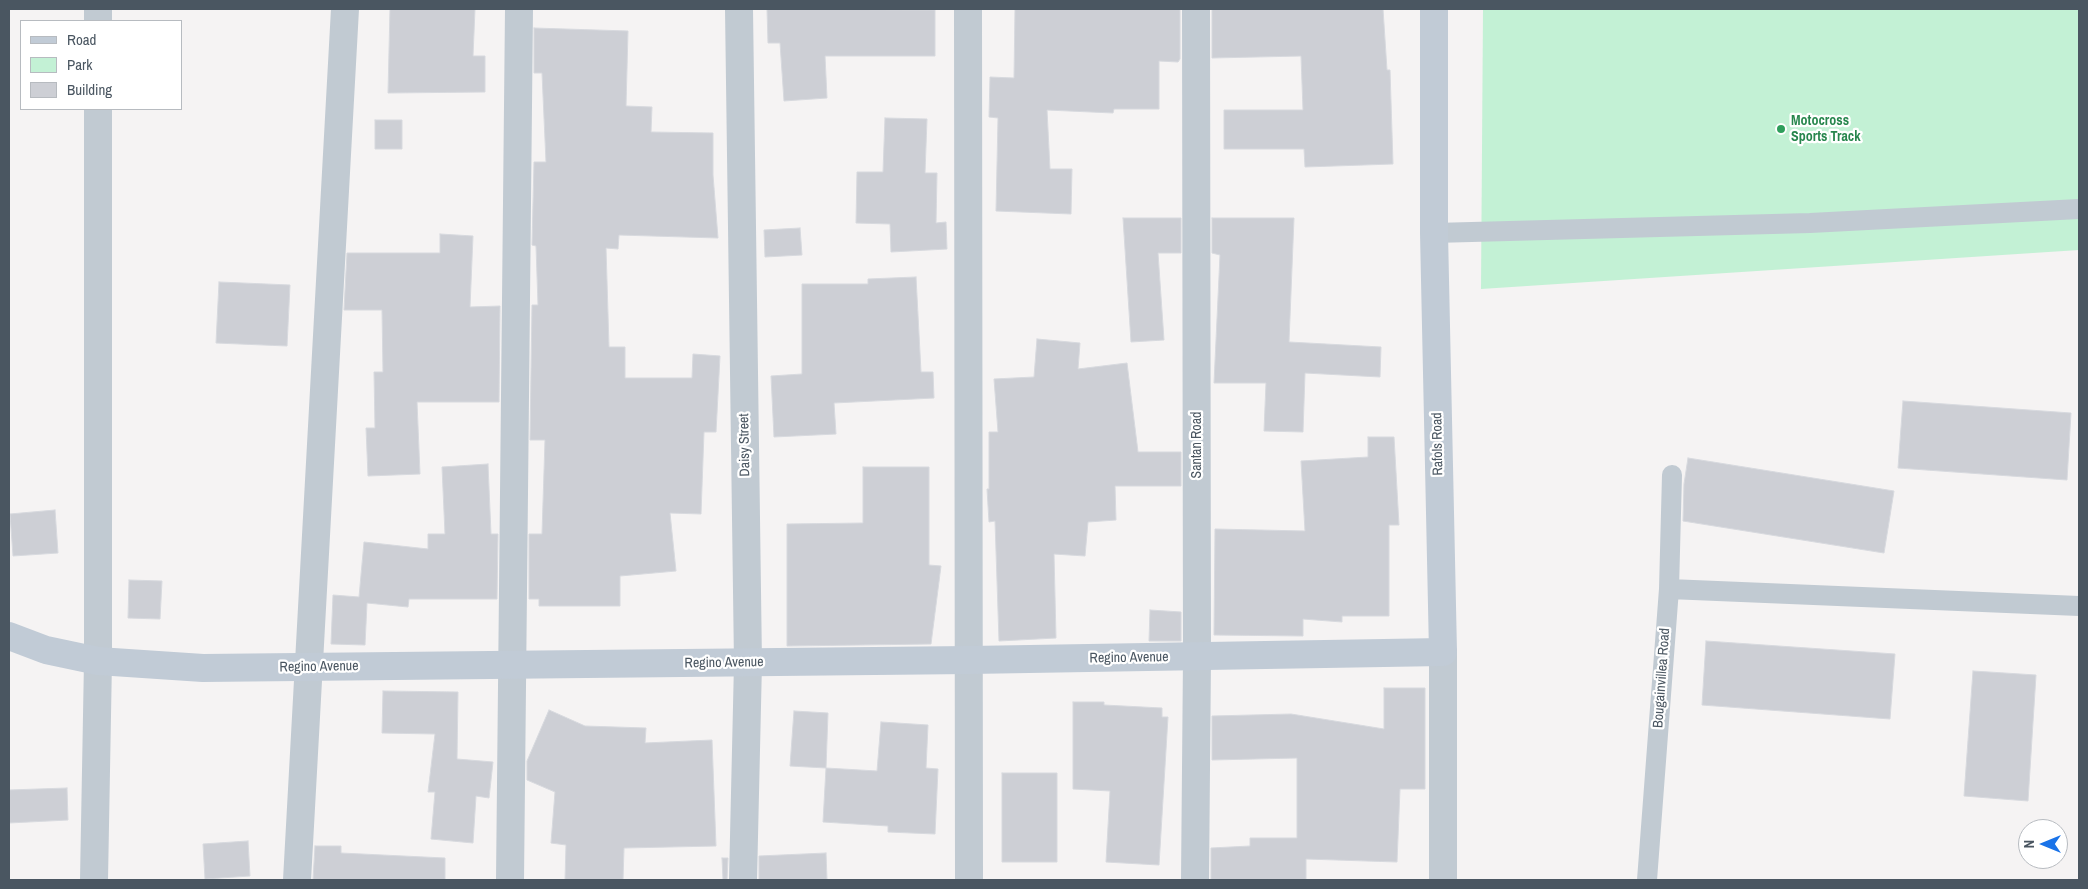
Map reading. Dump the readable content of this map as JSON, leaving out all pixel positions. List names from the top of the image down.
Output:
{
  "streets": {
    "street": [
      "Rafols Road",
      "Daisy Street",
      "Santan Road",
      "Regino Avenue"
    ],
    "lane": ["Bougainvillea Road"]
  },
  "crossings": [
    ["Rafols Road", "Regino Avenue"],
    ["Daisy Street", "Regino Avenue"],
    ["Santan Road", "Regino Avenue"]
  ],
  "places": ["Motocross Sports Track"],
  "legend": ["Road", "Park", "Building"],
  "north": "left"
}
